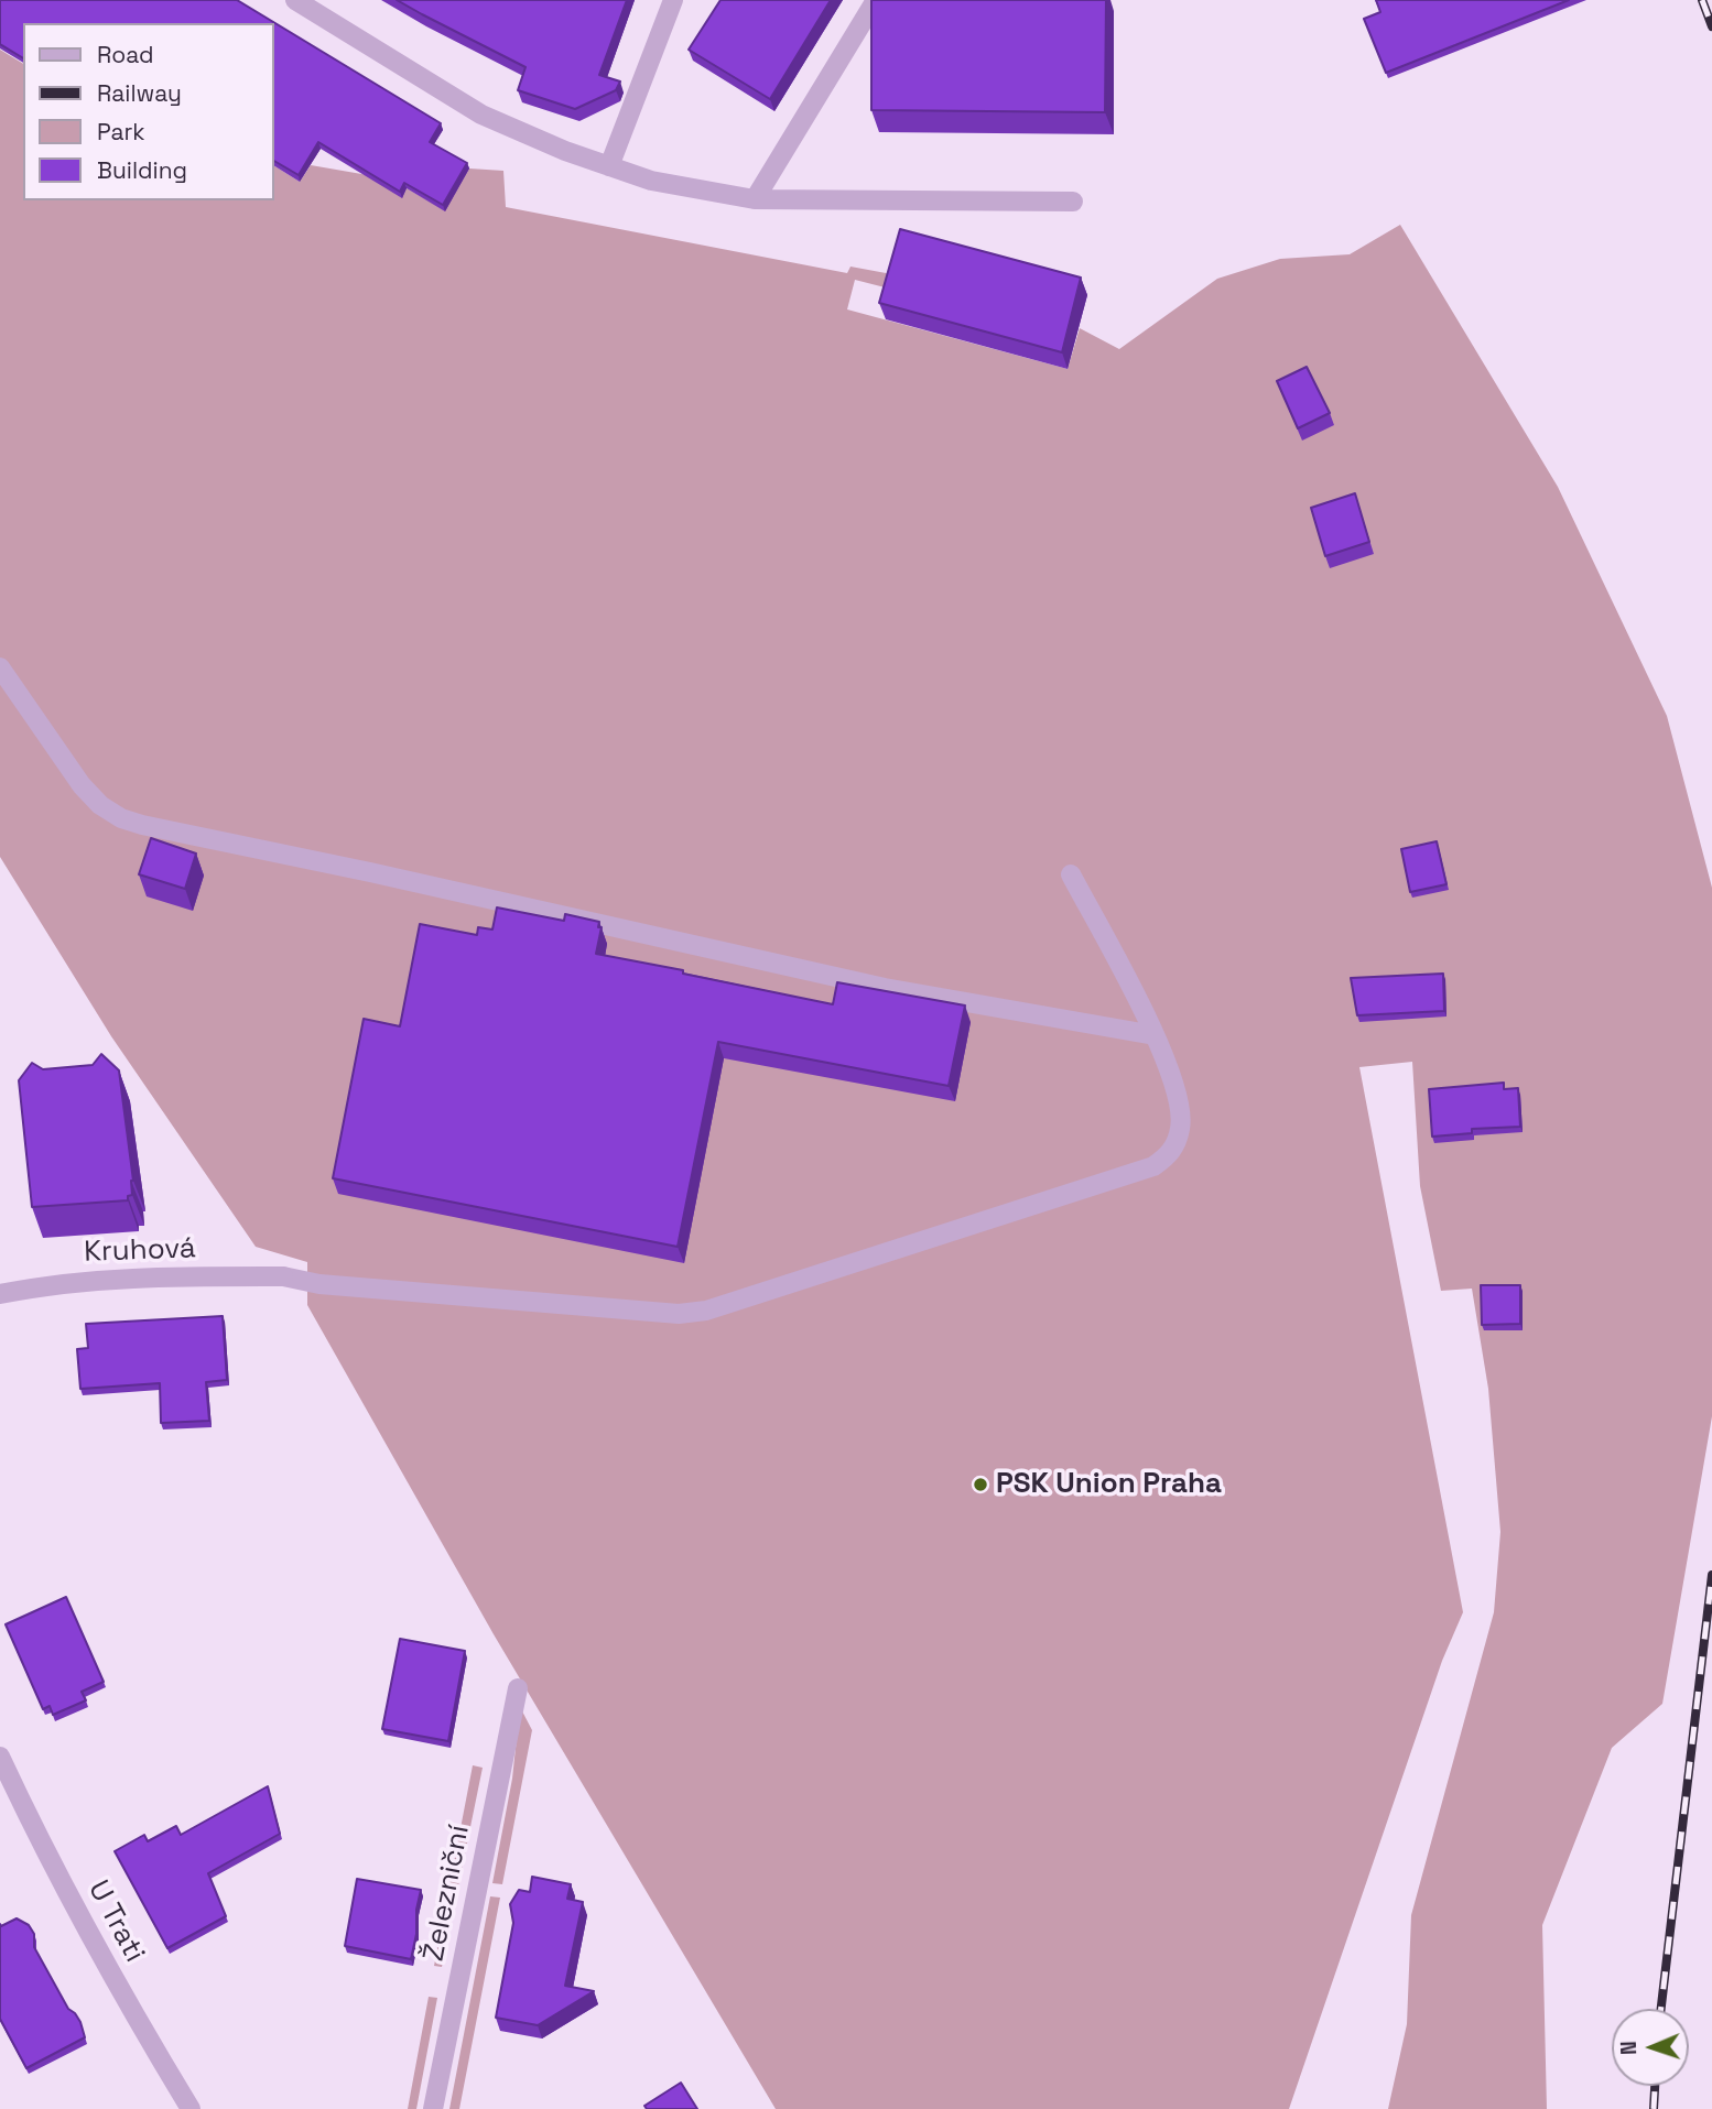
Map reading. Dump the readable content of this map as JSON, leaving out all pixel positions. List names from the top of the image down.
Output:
{
  "streets": {
    "street": ["Kruhová", "Železniční", "U Trati"]
  },
  "places": ["PSK Union Praha"],
  "legend": [
    "Road",
    "Railway",
    "Park",
    "Building"
  ],
  "north": "left"
}
